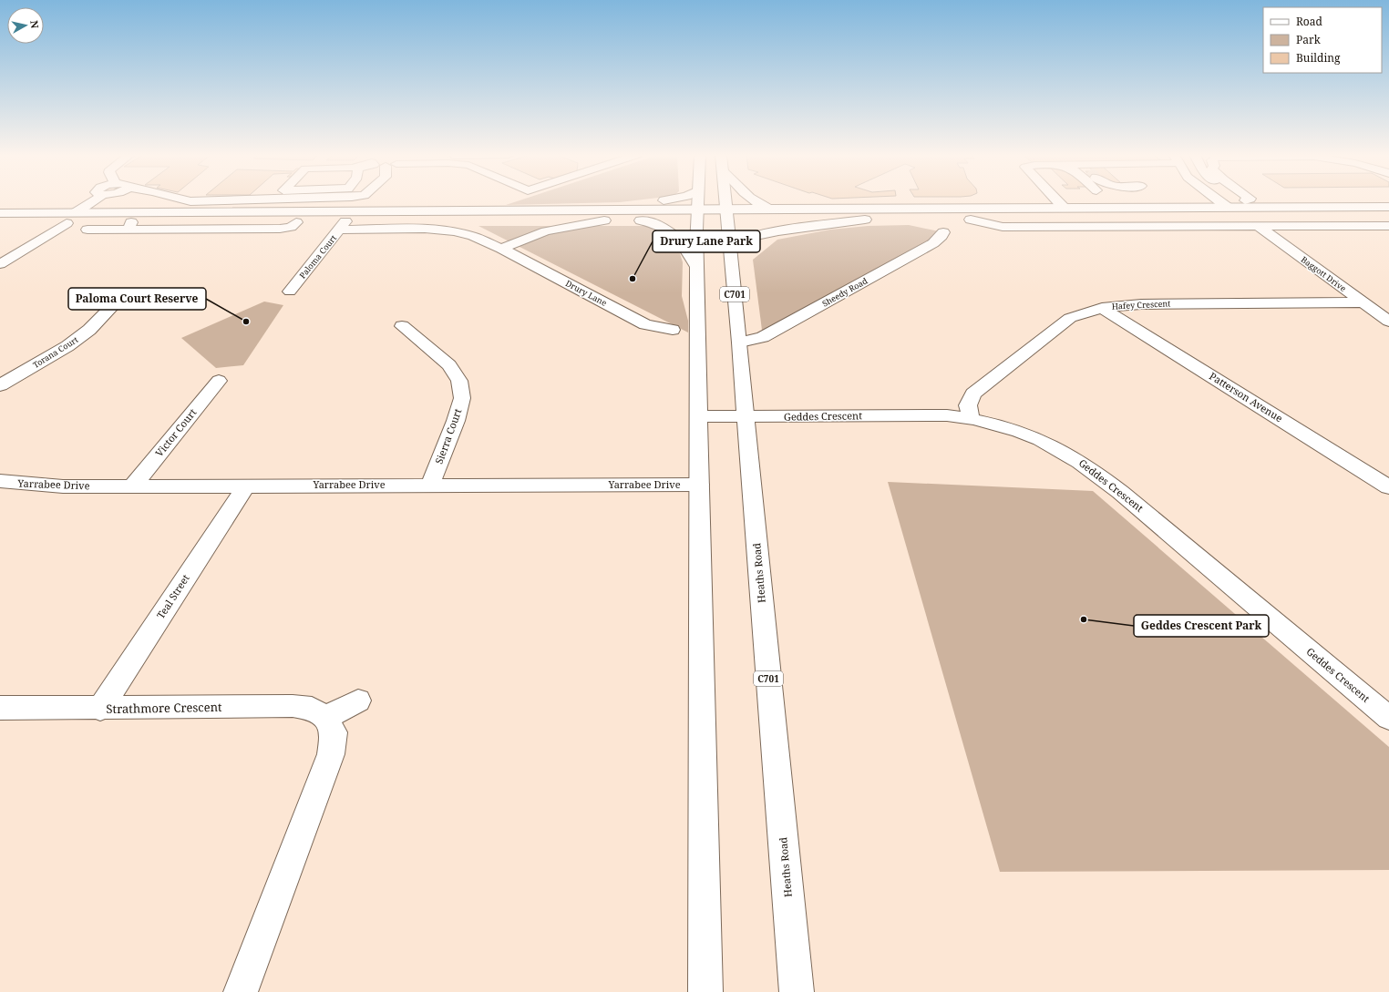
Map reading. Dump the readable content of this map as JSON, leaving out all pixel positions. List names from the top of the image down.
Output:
{
  "streets": {
    "main road": [
      "Paloma Court",
      "Baggott Drive",
      "Sheedy Road",
      "Drury Lane",
      "C701",
      "Hafey Crescent",
      "Torana Court",
      "Patterson Avenue",
      "Geddes Crescent",
      "Victor Court",
      "Sierra Court",
      "Yarrabee Drive",
      "Heaths Road",
      "Teal Street",
      "Strathmore Crescent"
    ]
  },
  "crossings": [
    ["Paloma Court", "Drury Lane"],
    ["Baggott Drive", "Hafey Crescent"],
    ["Sheedy Road", "Heaths Road"],
    ["Hafey Crescent", "Patterson Avenue"],
    ["Hafey Crescent", "Geddes Crescent"],
    ["Geddes Crescent", "Heaths Road"],
    ["Victor Court", "Yarrabee Drive"],
    ["Sierra Court", "Yarrabee Drive"],
    ["Yarrabee Drive", "Teal Street"],
    ["Teal Street", "Strathmore Crescent"]
  ],
  "places": ["Drury Lane Park", "Paloma Court Reserve", "Geddes Crescent Park"],
  "legend": ["Road", "Park", "Building"],
  "north": "right"
}
